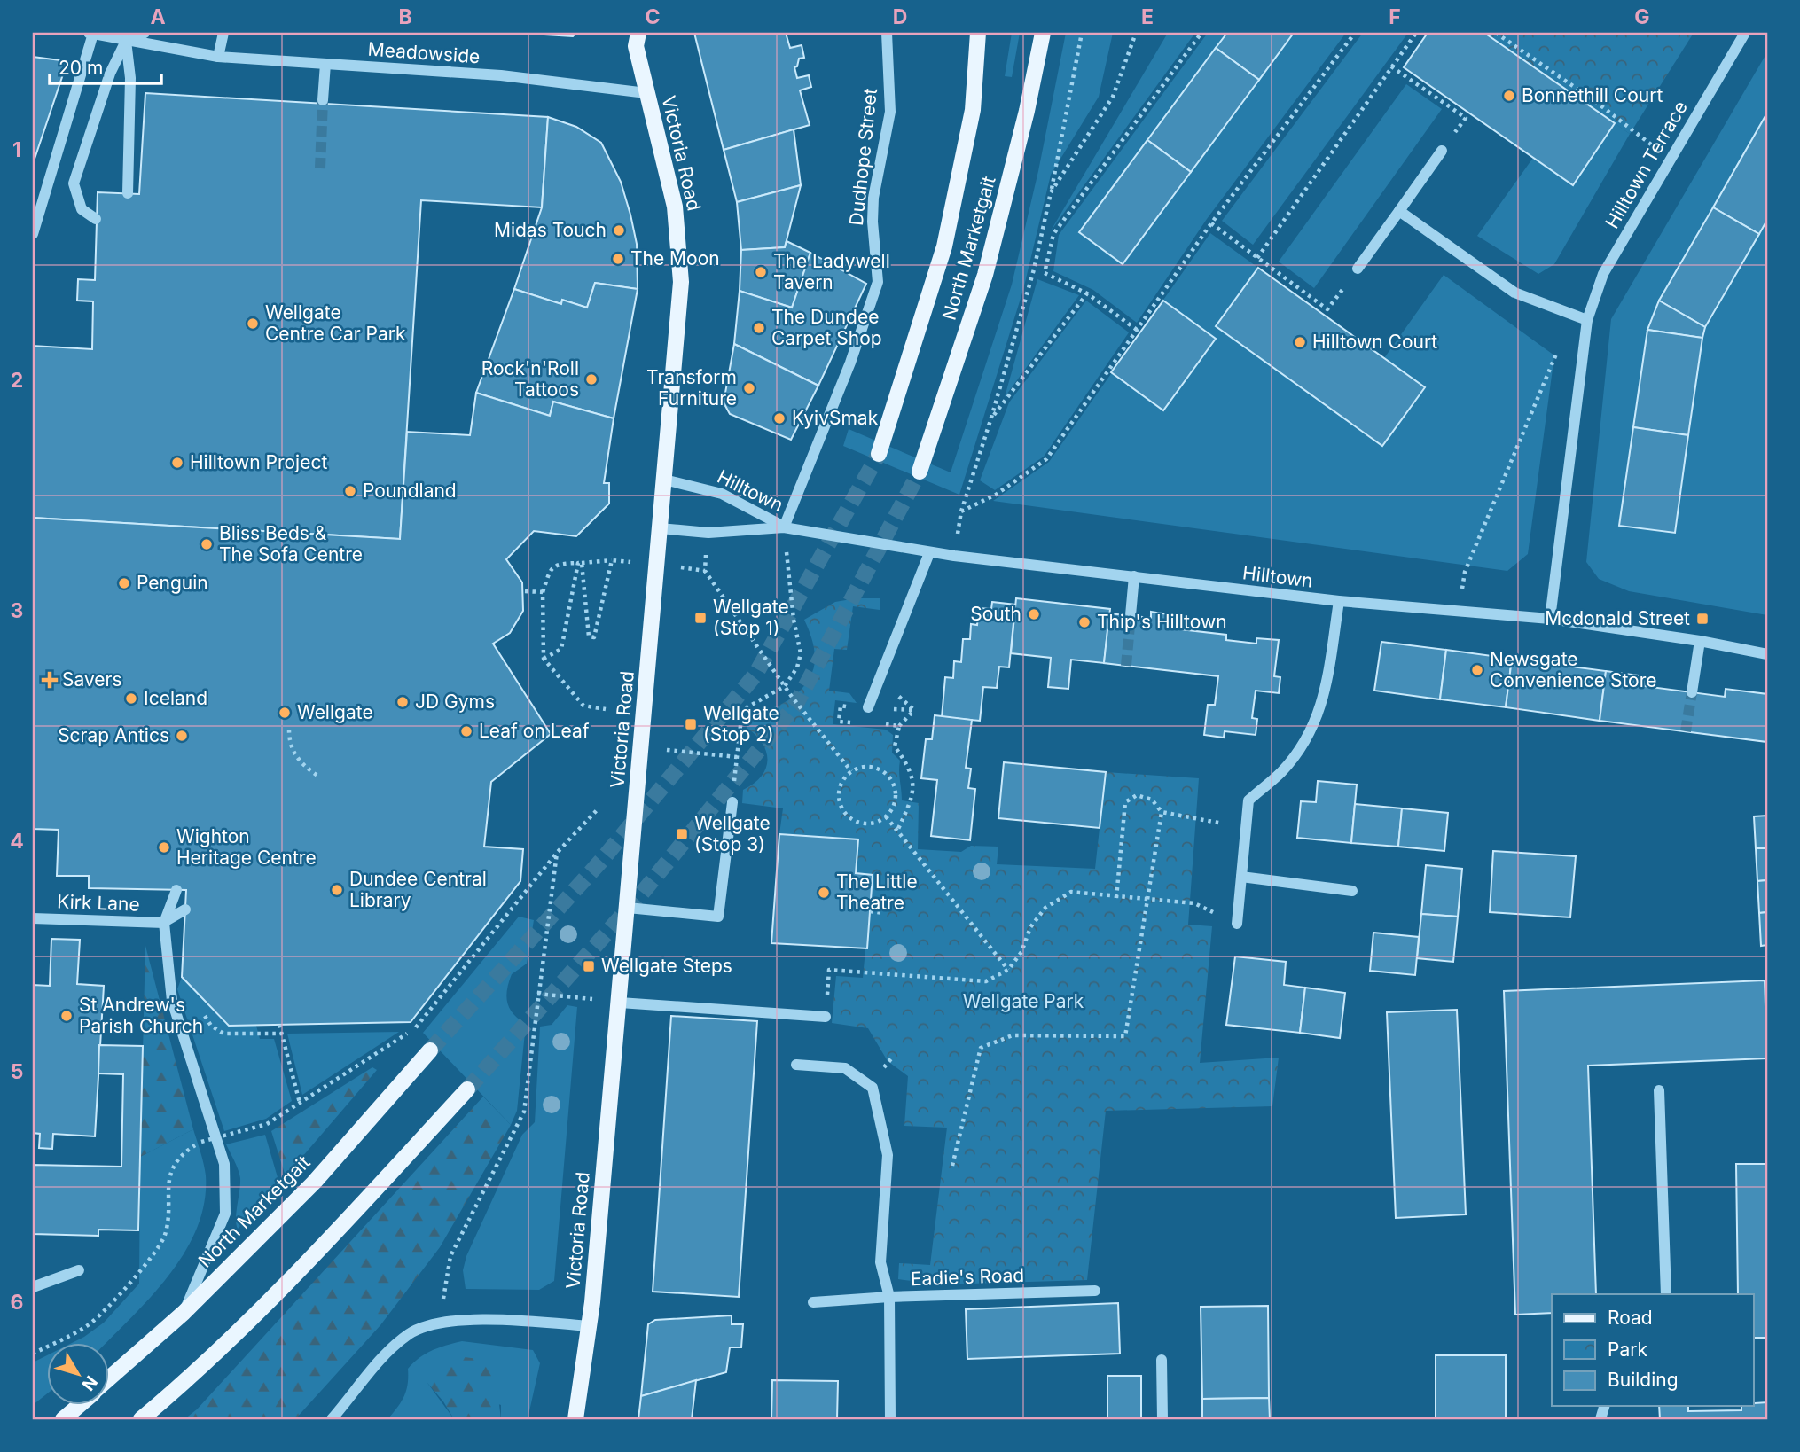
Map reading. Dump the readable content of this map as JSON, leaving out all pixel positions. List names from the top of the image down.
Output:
{
  "streets": {
    "main road": ["Victoria Road", "North Marketgait"],
    "street": [
      "Meadowside",
      "Dudhope Street",
      "Hilltown Terrace",
      "Hilltown",
      "Kirk Lane",
      "Eadie's Road"
    ]
  },
  "crossings": [
    ["Meadowside", "Victoria Road"],
    ["Victoria Road", "Hilltown"],
    ["Dudhope Street", "Hilltown"],
    ["Hilltown Terrace", "Hilltown"]
  ],
  "parks": ["Wellgate Park"],
  "places": {
    "other": [
      "Bonnethill Court",
      "Midas Touch",
      "The Moon",
      "The Ladywell Tavern",
      "Wellgate Centre Car Park",
      "The Dundee Carpet Shop",
      "Hilltown Court",
      "Rock'n'Roll Tattoos",
      "Transform Furniture",
      "KyivSmak",
      "Hilltown Project",
      "Poundland",
      "Bliss Beds & The Sofa Centre",
      "Penguin",
      "South",
      "Thip's Hilltown",
      "Newsgate Convenience Store",
      "Iceland",
      "JD Gyms",
      "Wellgate",
      "Leaf on Leaf",
      "Scrap Antics",
      "Wighton Heritage Centre",
      "Dundee Central Library",
      "The Little Theatre",
      "St Andrew's Parish Church"
    ],
    "transit": [
      "Wellgate (Stop 1)",
      "Mcdonald Street",
      "Wellgate (Stop 2)",
      "Wellgate (Stop 3)",
      "Wellgate Steps"
    ],
    "health": ["Savers"]
  },
  "legend": ["Road", "Park", "Building"],
  "scale_bar": "20 m",
  "north": "bottom right",
  "grid": {
    "columns": [
      "A",
      "B",
      "C",
      "D",
      "E",
      "F",
      "G"
    ],
    "rows": [
      "1",
      "2",
      "3",
      "4",
      "5",
      "6"
    ]
  }
}
